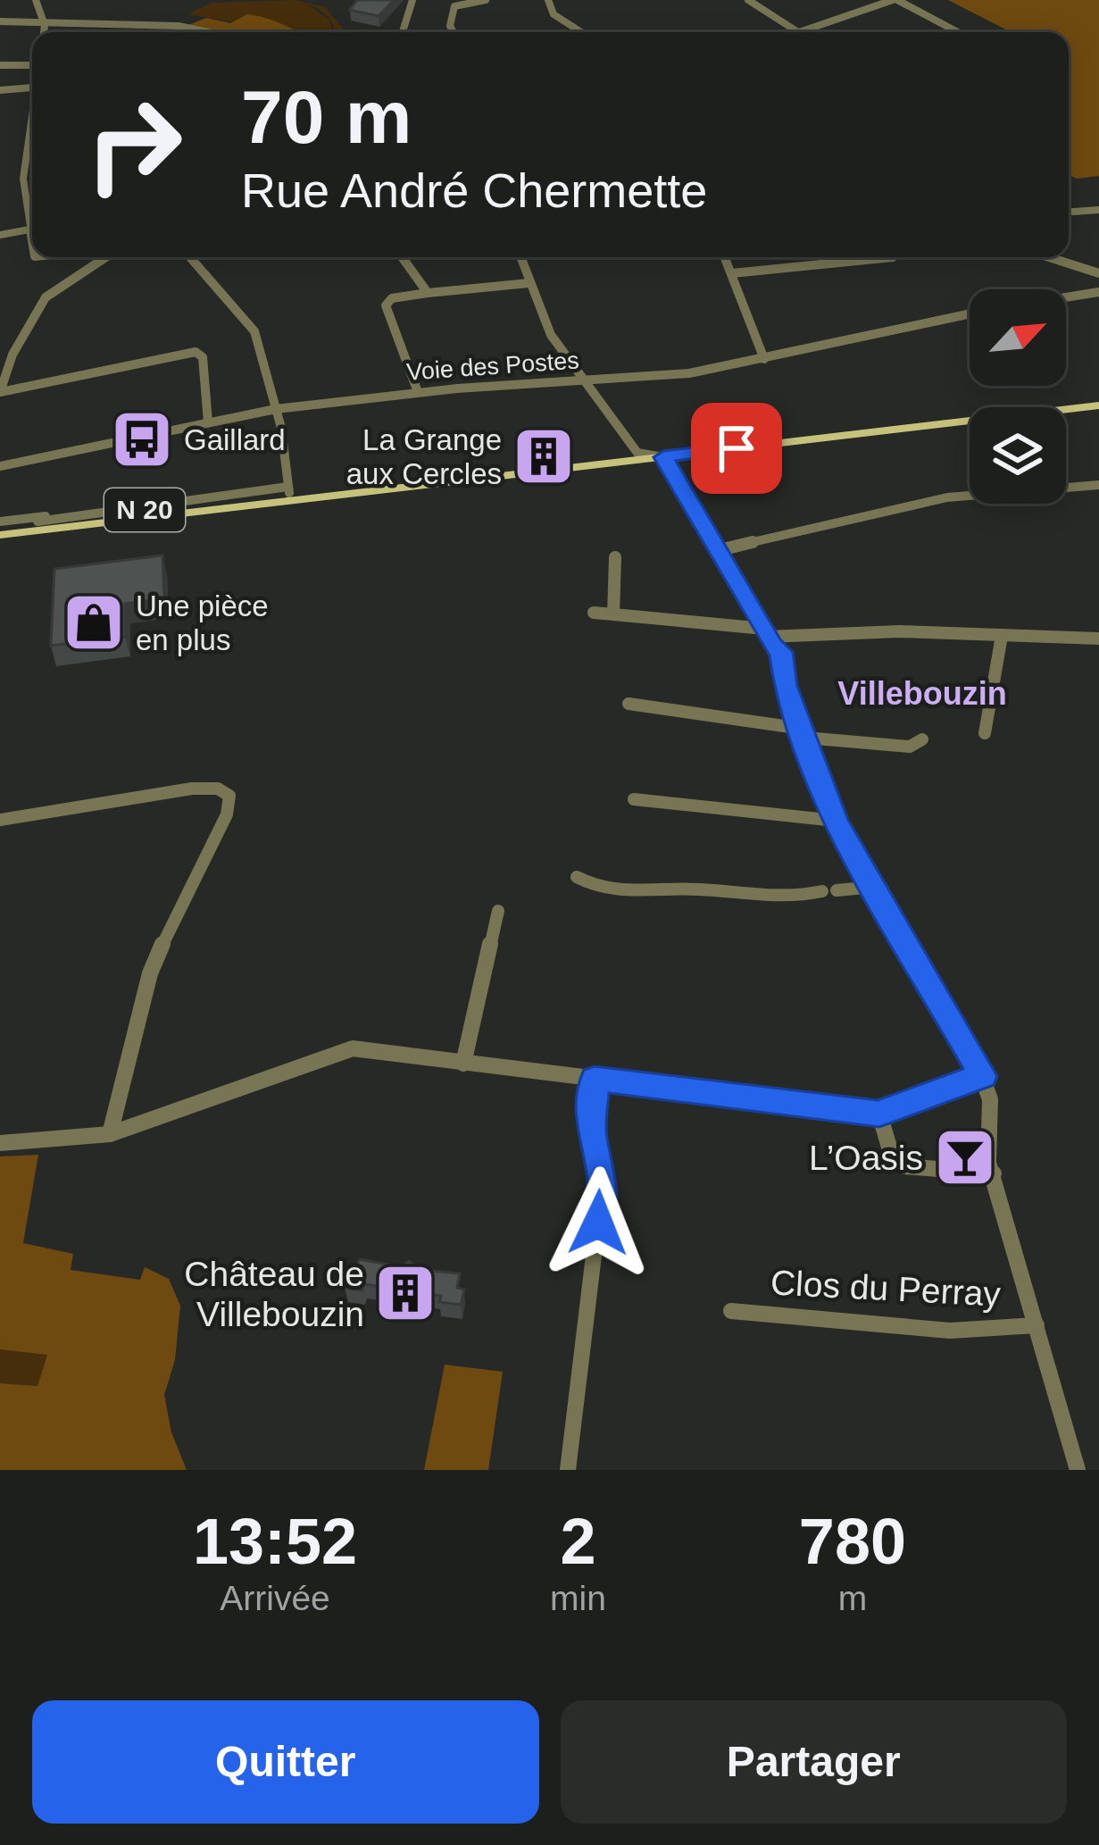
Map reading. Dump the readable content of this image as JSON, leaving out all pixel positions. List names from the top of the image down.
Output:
{
  "streets": {
    "main road": ["N 20"],
    "street": ["Voie des Postes", "Clos du Perray"]
  },
  "districts": ["Villebouzin"],
  "places": {
    "bus stop": ["Gaillard"],
    "building": ["La Grange aux Cercles", "Château de Villebouzin"],
    "shop": ["Une pièce en plus"],
    "bar": ["L’Oasis"]
  },
  "north": "top right",
  "page": {
    "turn": ["70 m", "Rue André Chermette"],
    "eta": [
      "13:52",
      "Arrivée",
      "2",
      "min",
      "780",
      "m"
    ],
    "buttons": ["Quitter", "Partager"]
  }
}
